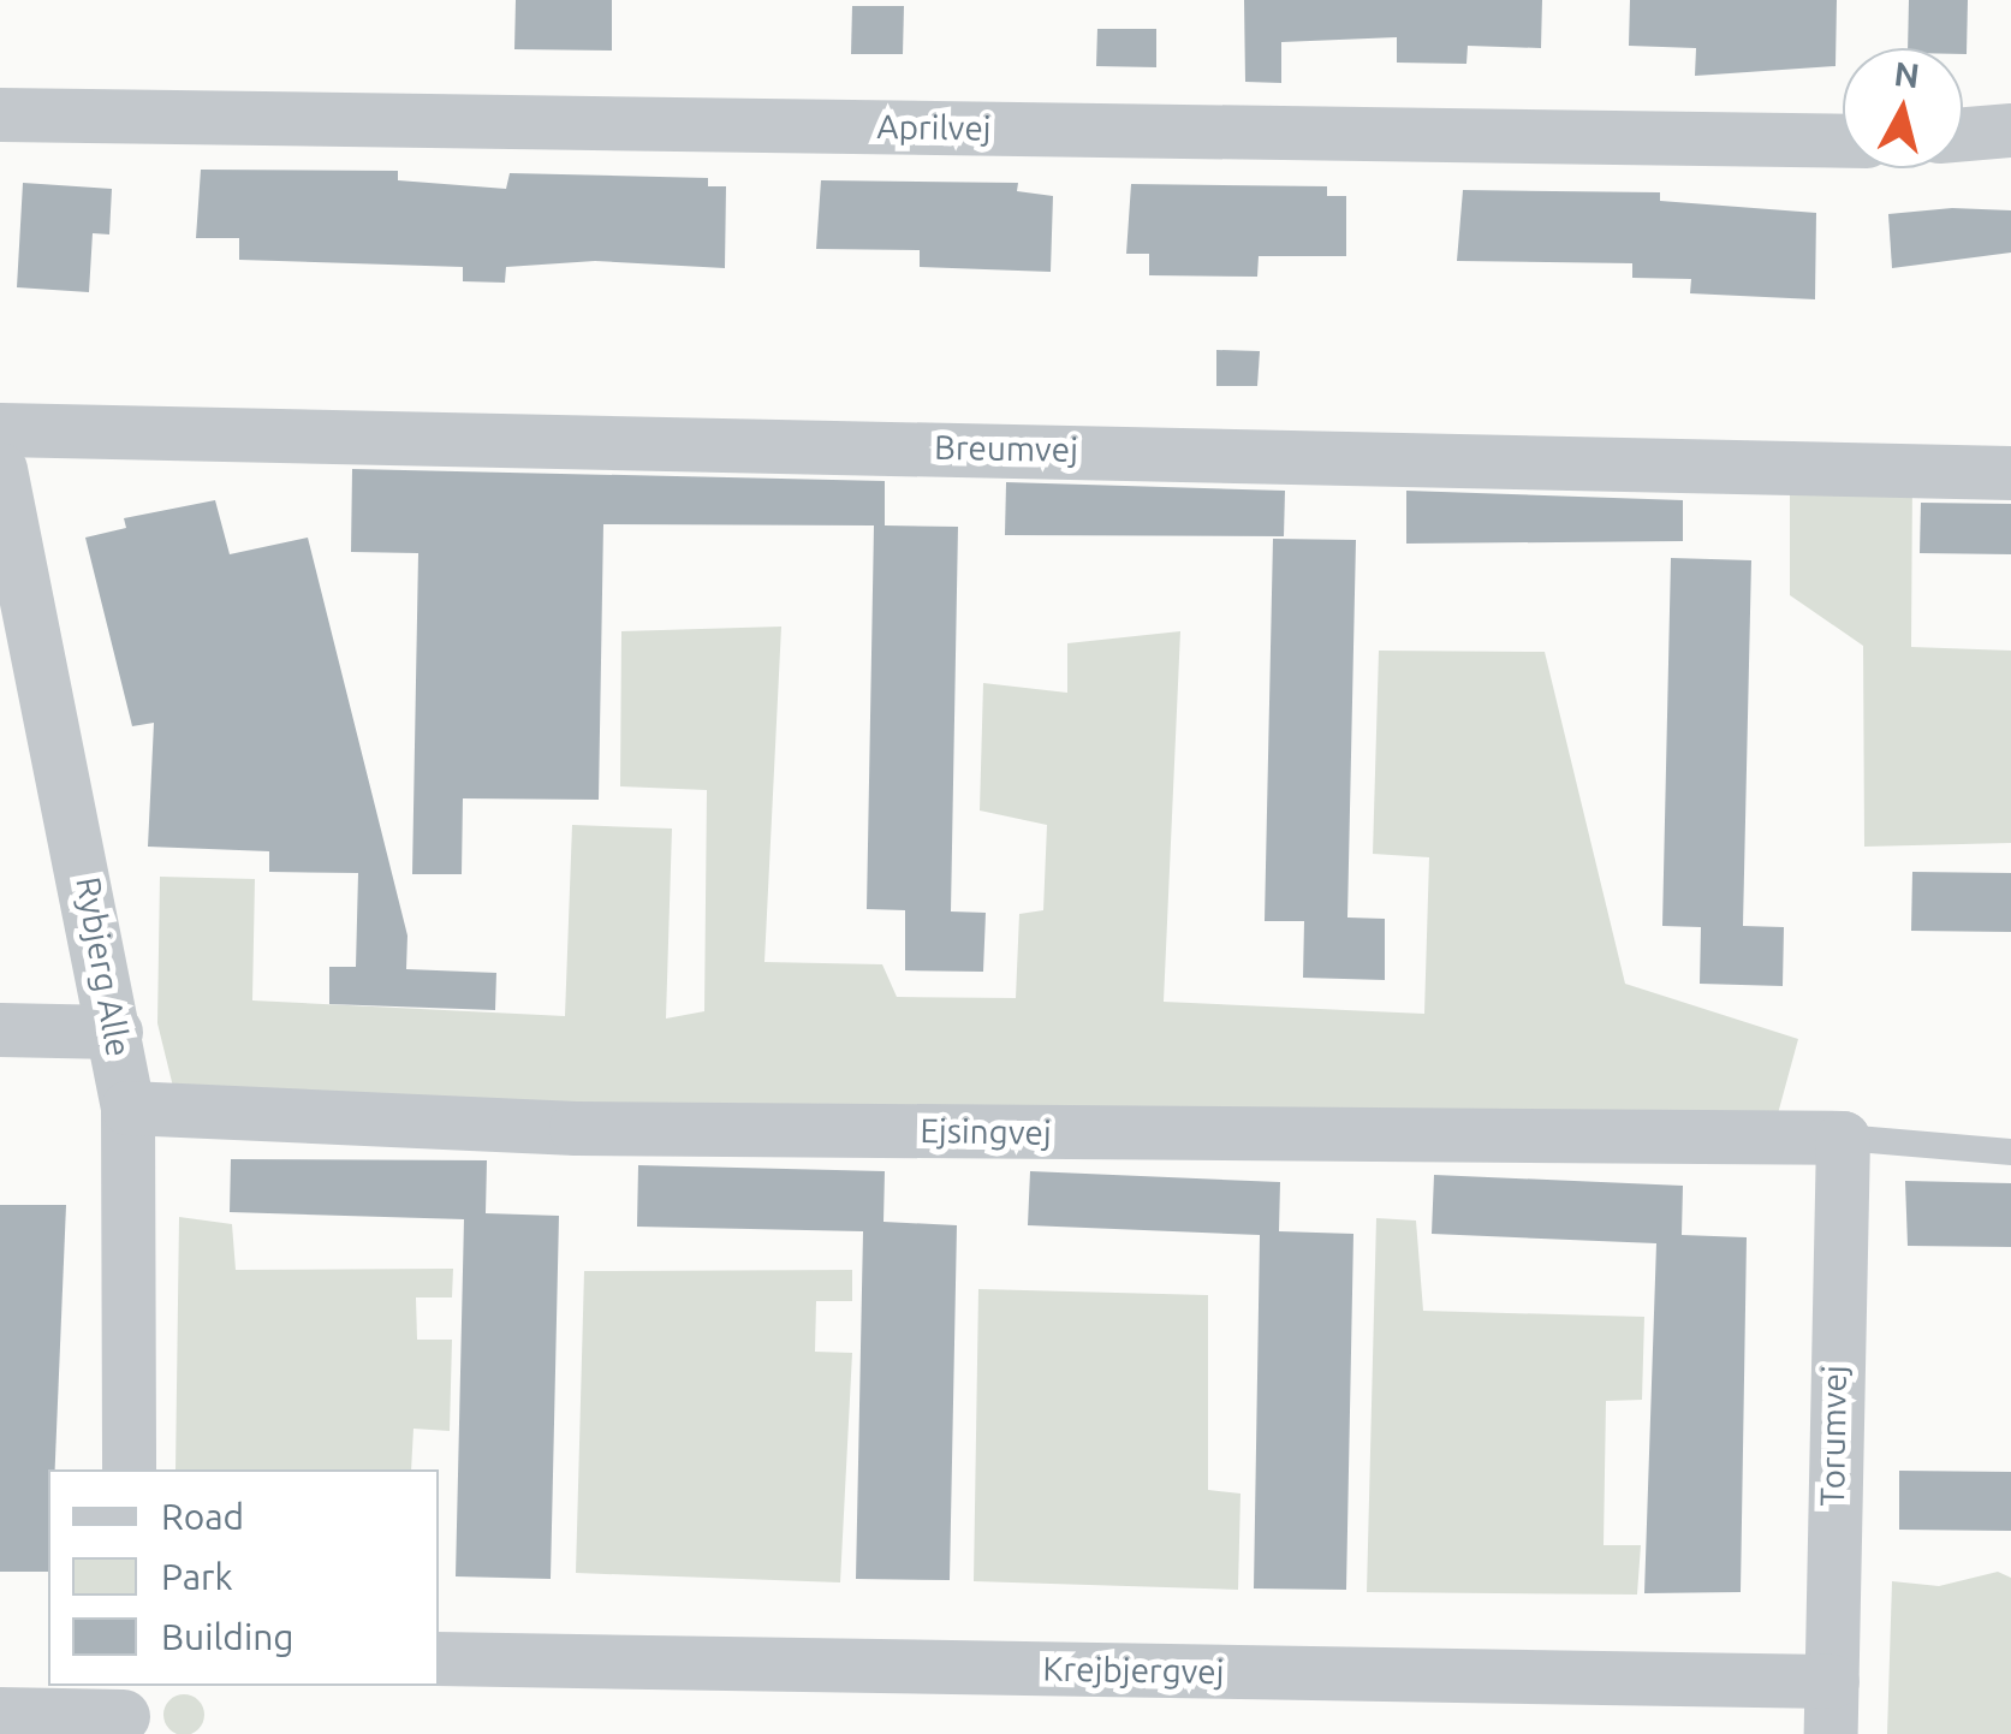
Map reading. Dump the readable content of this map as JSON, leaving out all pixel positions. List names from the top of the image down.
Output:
{
  "streets": {
    "street": [
      "Aprilvej",
      "Breumvej",
      "Rybjerg Alle",
      "Ejsingvej",
      "Torumvej",
      "Krejbjergvej"
    ]
  },
  "crossings": [
    ["Rybjerg Alle", "Ejsingvej"],
    ["Ejsingvej", "Torumvej"],
    ["Torumvej", "Krejbjergvej"]
  ],
  "legend": ["Road", "Park", "Building"],
  "north": "top"
}
